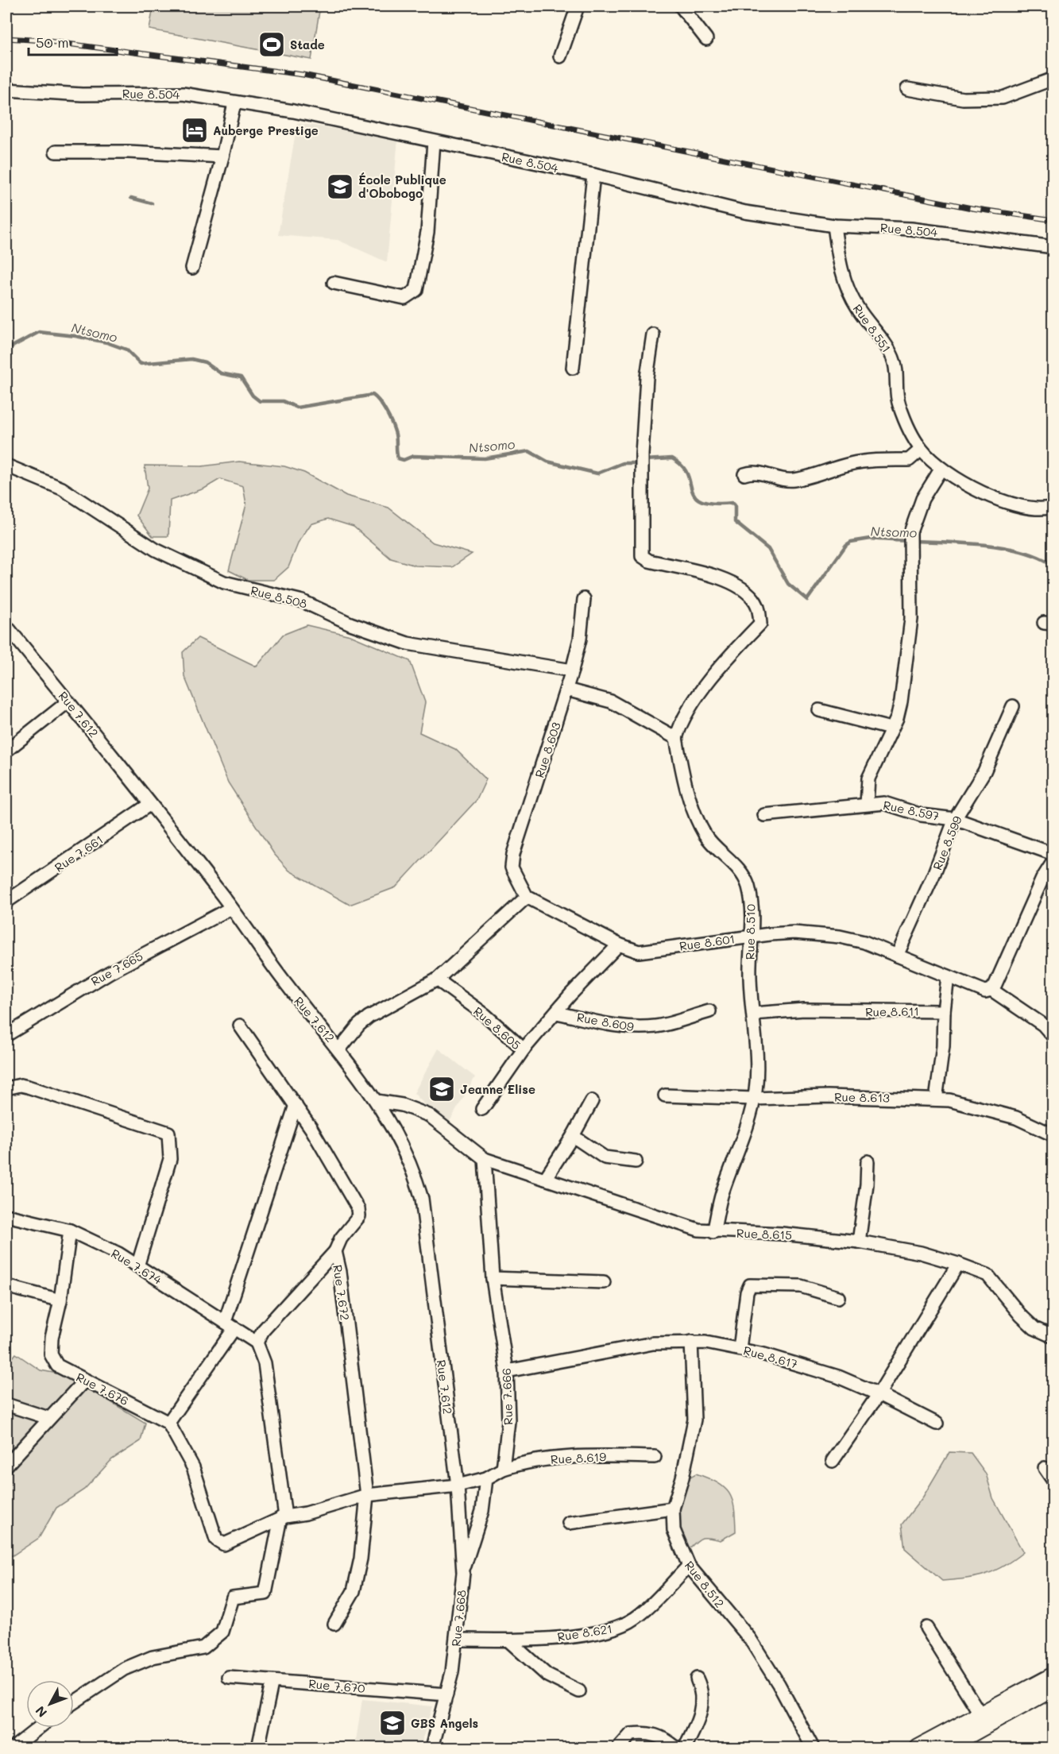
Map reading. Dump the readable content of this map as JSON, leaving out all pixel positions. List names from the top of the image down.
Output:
{
  "streets": {
    "street": [
      "Rue 8.504",
      "Rue 8.551",
      "Rue 8.508",
      "Rue 7.612",
      "Rue 8.603",
      "Rue 8.597",
      "Rue 8.599",
      "Rue 7.661",
      "Rue 8.510",
      "Rue 8.601",
      "Rue 7.665",
      "Rue 8.611",
      "Rue 8.609",
      "Rue 8.605",
      "Rue 8.613",
      "Rue 8.615",
      "Rue 7.674",
      "Rue 7.672",
      "Rue 8.617",
      "Rue 7.676",
      "Rue 7.666",
      "Rue 8.619",
      "Rue 8.512",
      "Rue 7.668",
      "Rue 8.621",
      "Rue 7.670"
    ]
  },
  "crossings": [
    ["Rue 8.504", "Rue 8.551"],
    ["Rue 8.508", "Rue 8.603"],
    ["Rue 7.612", "Rue 7.661"],
    ["Rue 7.612", "Rue 7.665"],
    ["Rue 7.612", "Rue 7.668"],
    ["Rue 8.603", "Rue 8.601"],
    ["Rue 8.597", "Rue 8.599"],
    ["Rue 8.599", "Rue 8.601"],
    ["Rue 8.510", "Rue 8.601"],
    ["Rue 8.510", "Rue 8.611"],
    ["Rue 8.510", "Rue 8.613"],
    ["Rue 8.510", "Rue 8.615"],
    ["Rue 8.615", "Rue 7.666"],
    ["Rue 7.674", "Rue 7.672"],
    ["Rue 7.674", "Rue 7.676"],
    ["Rue 8.617", "Rue 7.666"],
    ["Rue 8.617", "Rue 8.512"],
    ["Rue 7.666", "Rue 8.619"],
    ["Rue 8.512", "Rue 8.621"],
    ["Rue 7.668", "Rue 8.621"],
    ["Rue 7.668", "Rue 7.670"]
  ],
  "water": ["Ntsomo"],
  "places": {
    "sports": ["Stade"],
    "hotel": ["Auberge Prestige"],
    "school or university": ["École Publique d'Obobogo", "Jeanne Elise", "GBS Angels"]
  },
  "scale_bar": "50 m",
  "north": "bottom left"
}
